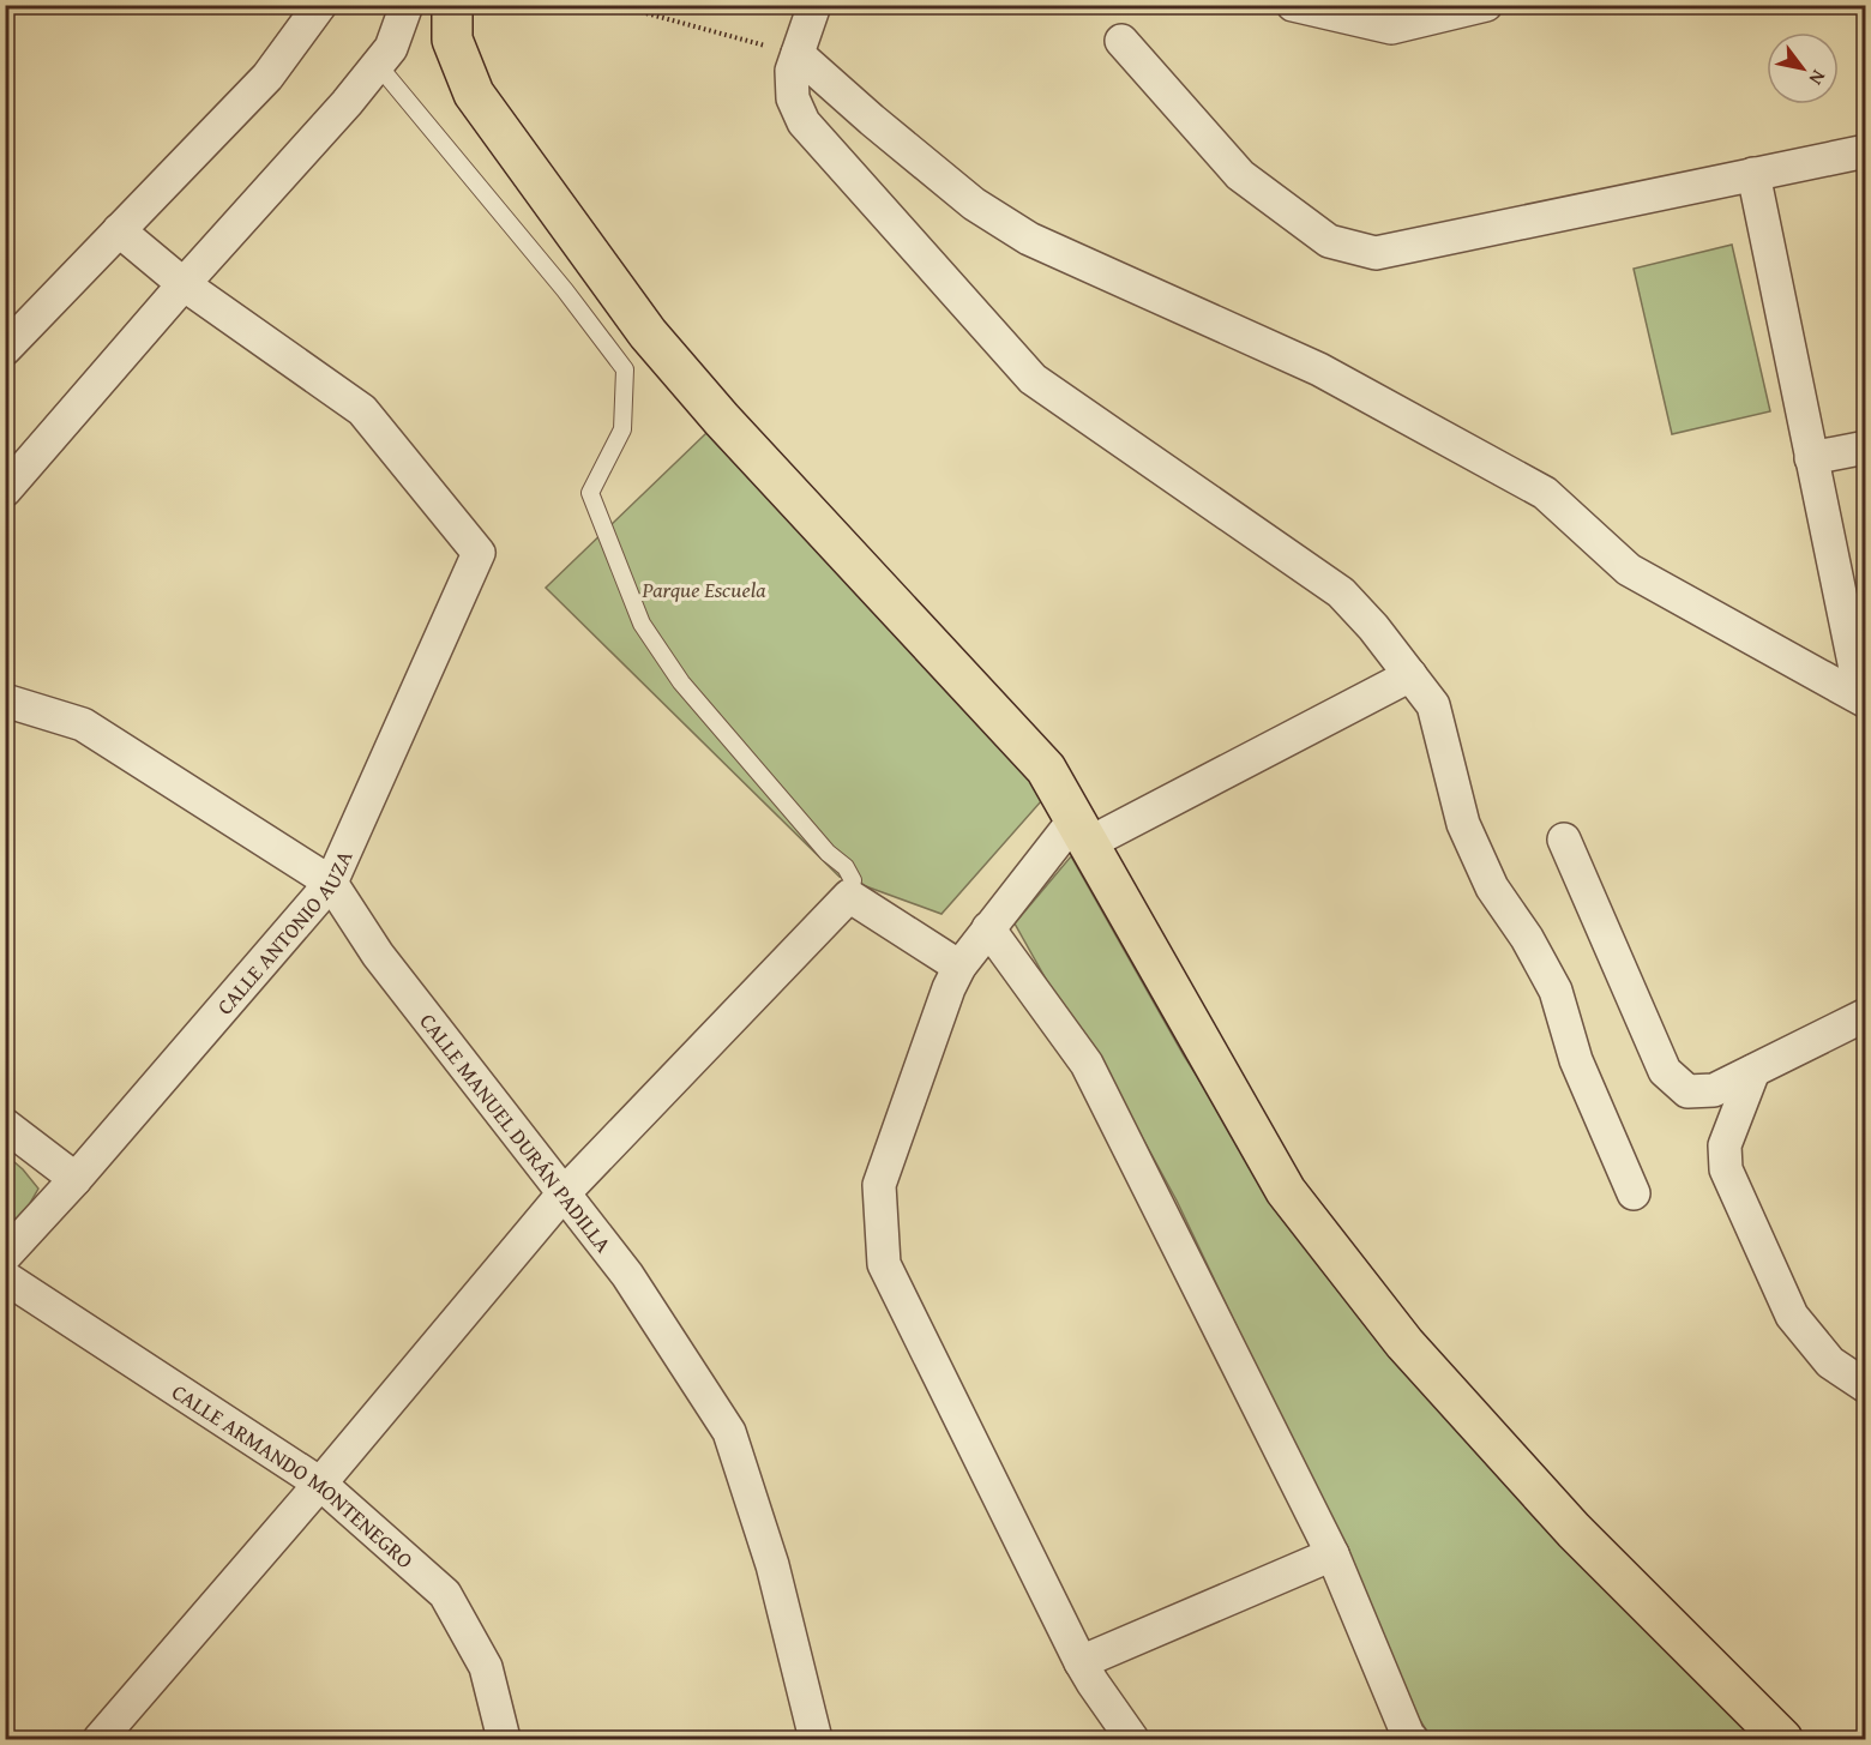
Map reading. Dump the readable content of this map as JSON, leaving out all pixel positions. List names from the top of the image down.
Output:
{
  "streets": {
    "street": ["CALLE ANTONIO AUZA", "CALLE MANUEL DURÁN PADILLA", "CALLE ARMANDO MONTENEGRO"]
  },
  "crossings": [
    ["CALLE ANTONIO AUZA", "CALLE MANUEL DURÁN PADILLA"]
  ],
  "parks": ["Parque Escuela"],
  "north": "bottom right"
}
